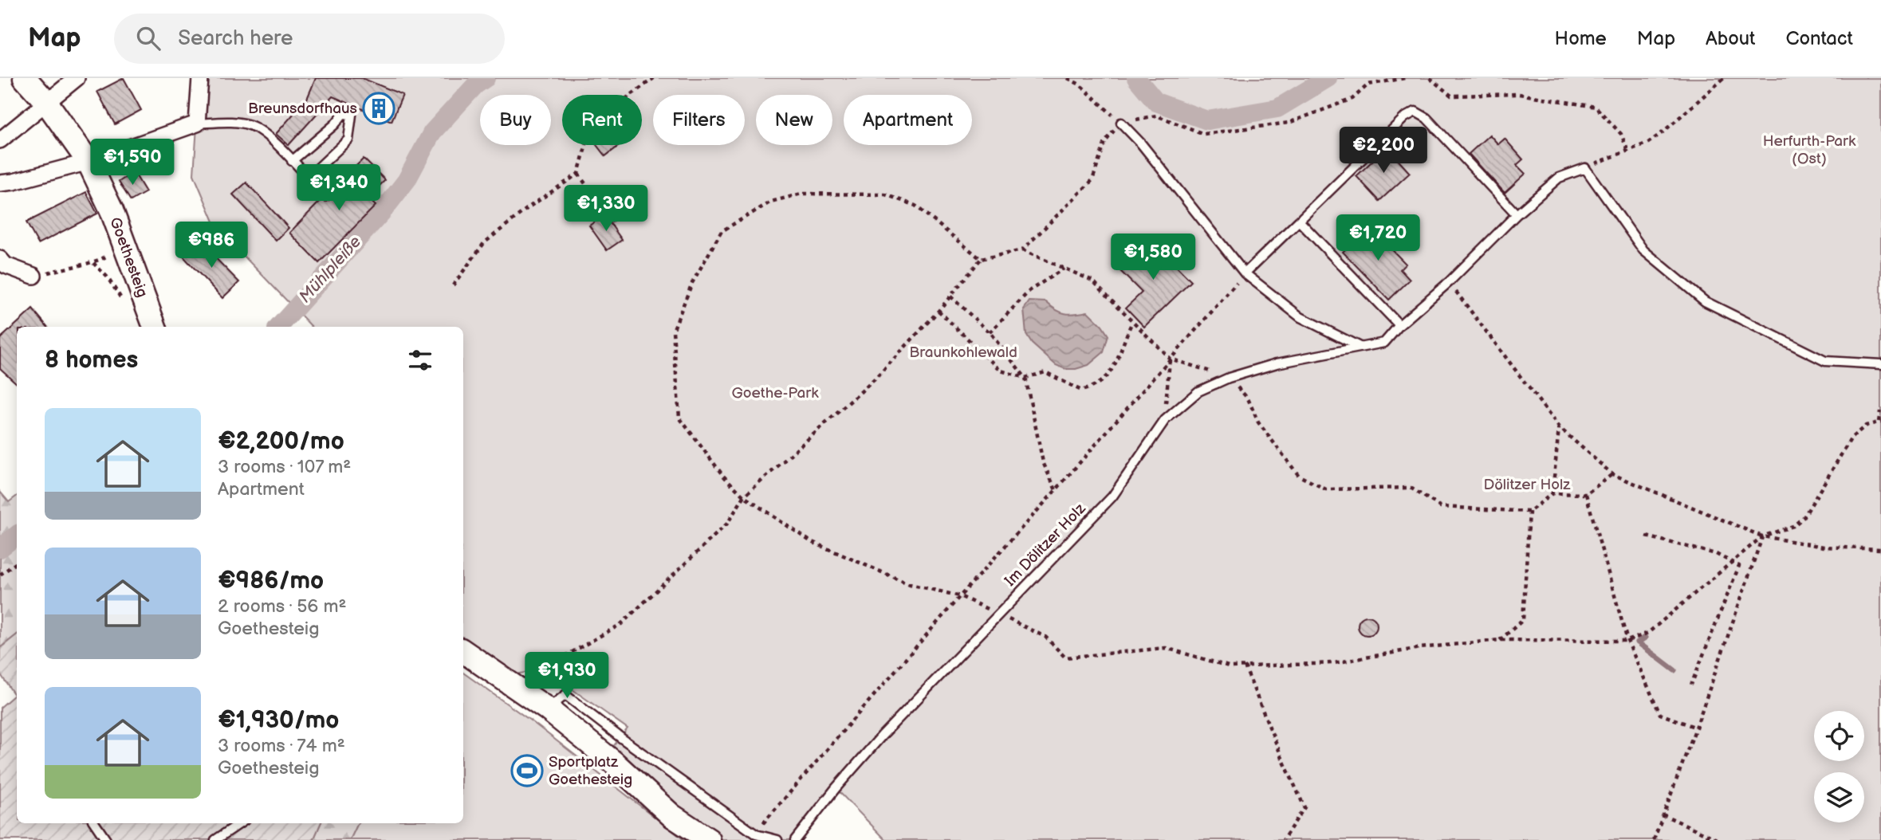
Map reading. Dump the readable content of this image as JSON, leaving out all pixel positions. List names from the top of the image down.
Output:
{
  "streets": {
    "main road": ["Goethesteig"],
    "lane": ["Im Dölitzer Holz"]
  },
  "water": ["Mühlpleiße"],
  "parks": [
    "Herfurth-Park (Ost)",
    "Braunkohlewald",
    "Goethe-Park",
    "Dölitzer Holz"
  ],
  "places": {
    "building": ["Breunsdorfhaus"],
    "sports": ["Sportplatz Goethesteig"]
  },
  "page": {
    "header": "Map",
    "search": "Search here",
    "nav": [
      "Home",
      "Map",
      "About",
      "Contact"
    ],
    "chip": [
      "Buy",
      "Rent",
      "Filters",
      "New",
      "Apartment"
    ],
    "price": [
      "€2,200",
      "€1,590",
      "€1,340",
      "€1,330",
      "€1,720",
      "€986",
      "€1,580",
      "€1,930"
    ],
    "heading": "8 homes",
    "list": [
      {
        "name": "€2,200/mo",
        "note": "3 rooms · 107 m² · Apartment"
      },
      {
        "name": "€986/mo",
        "note": "2 rooms · 56 m² · Goethesteig"
      },
      {
        "name": "€1,930/mo",
        "note": "3 rooms · 74 m² · Goethesteig"
      }
    ]
  }
}
